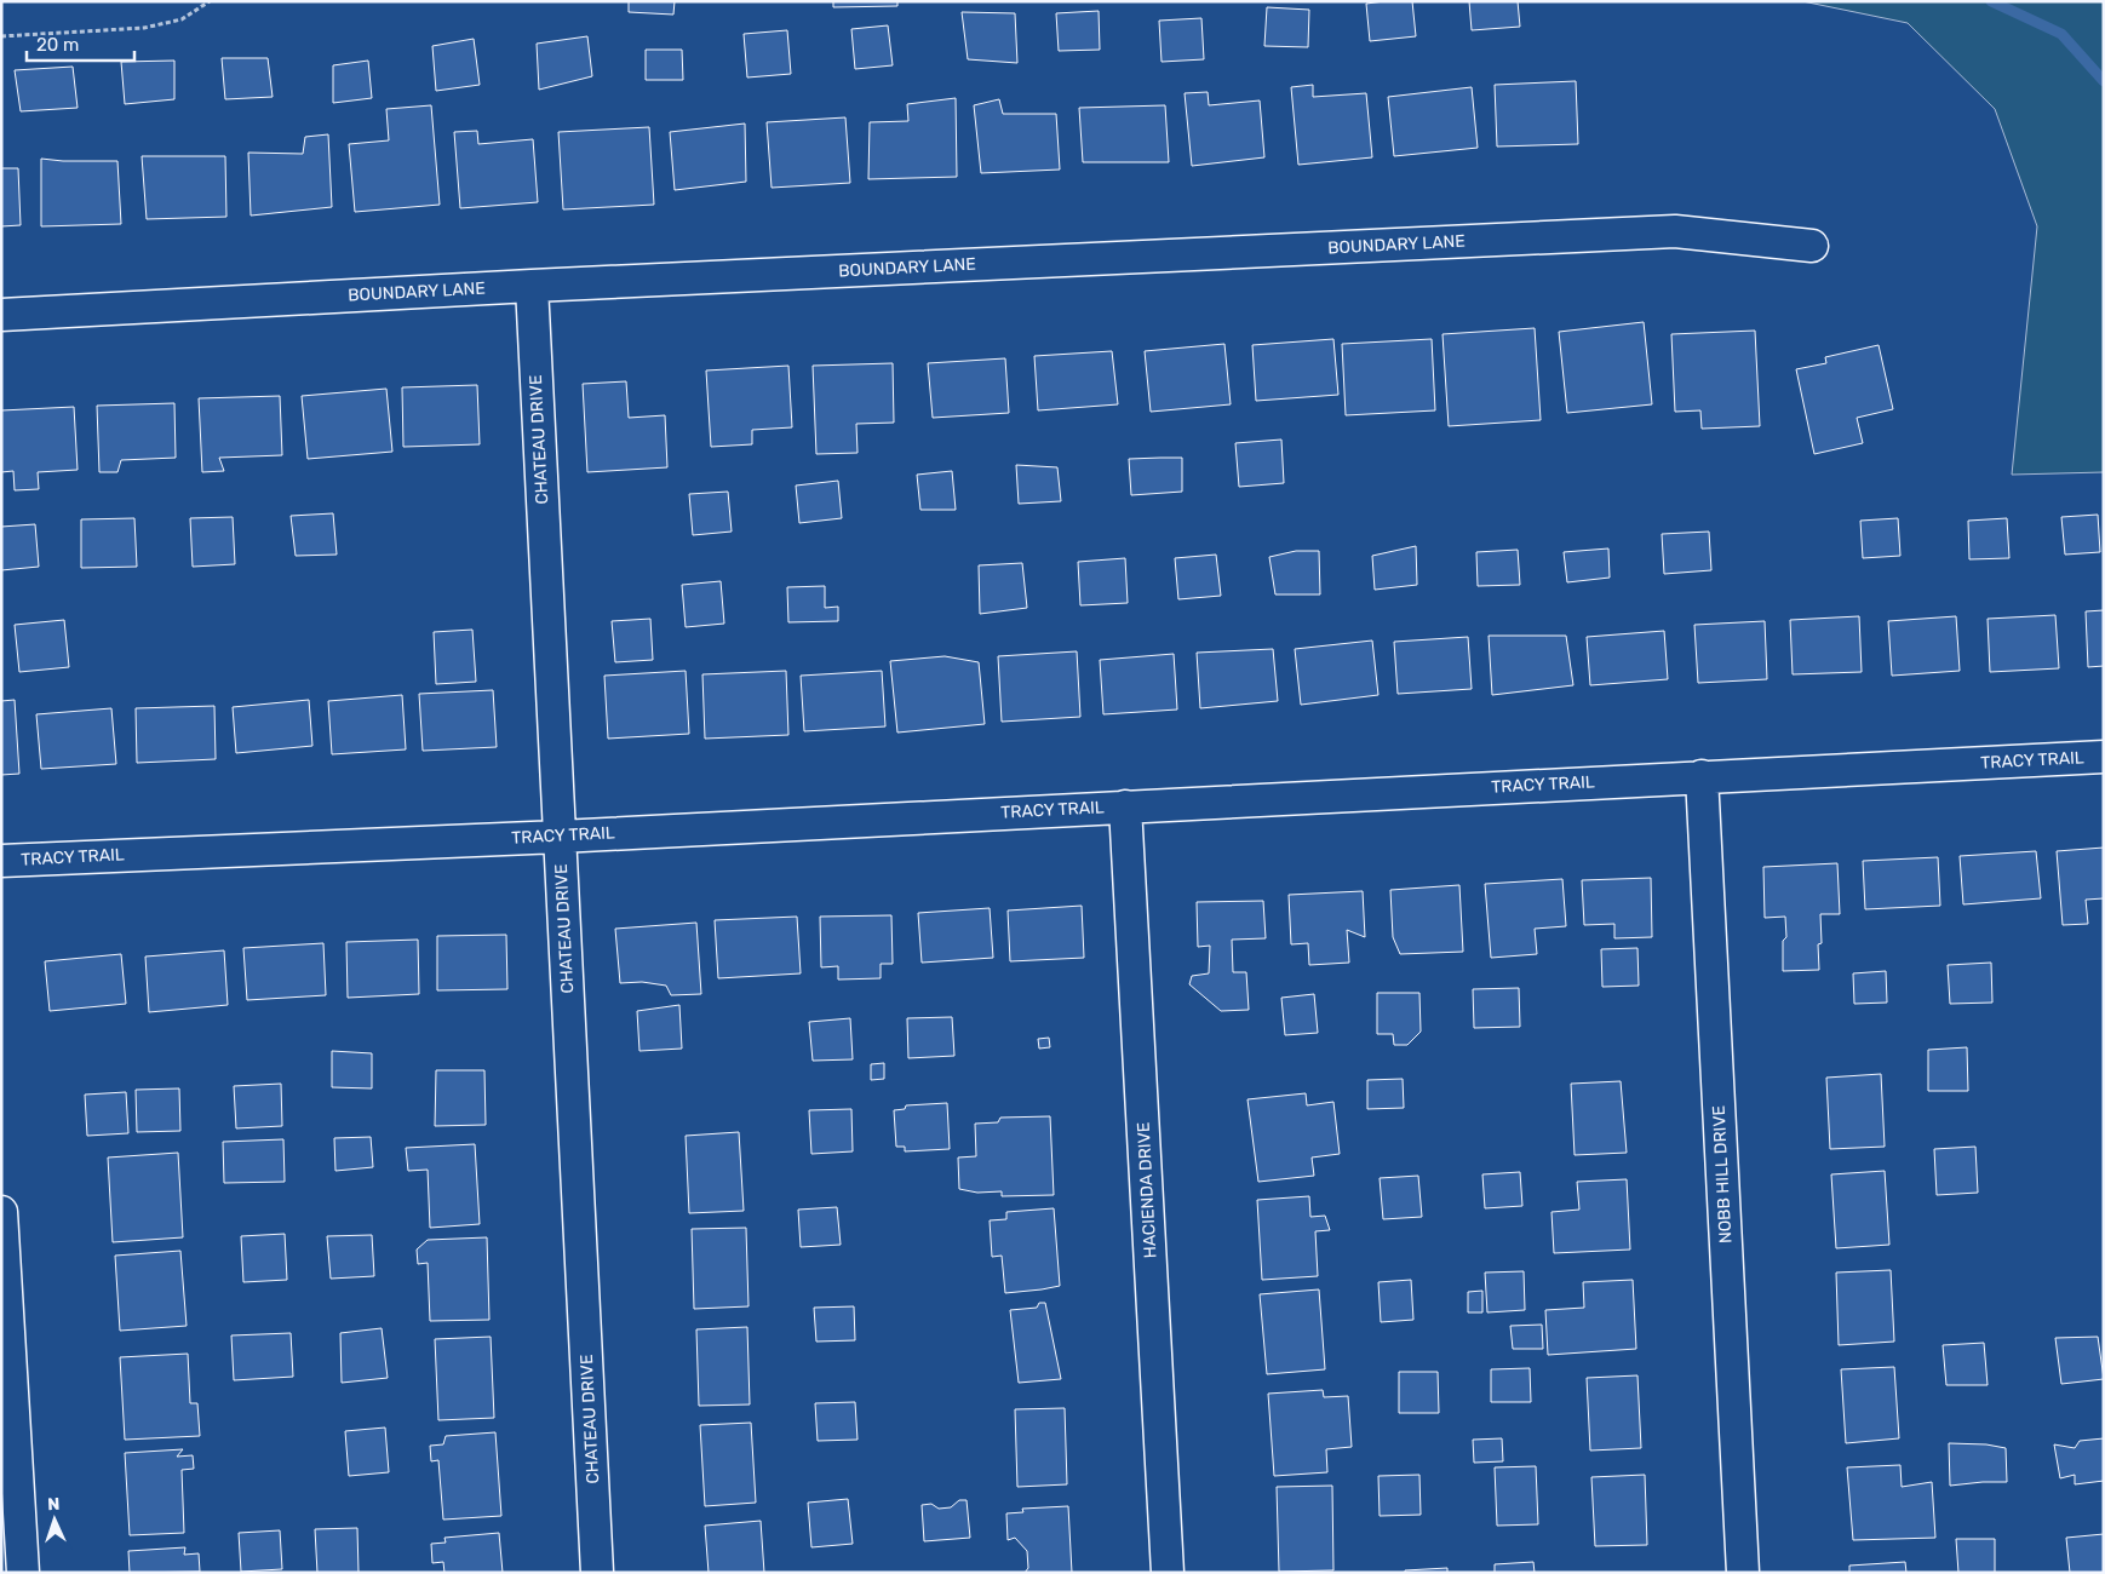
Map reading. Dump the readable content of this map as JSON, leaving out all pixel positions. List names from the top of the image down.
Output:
{
  "streets": {
    "street": [
      "BOUNDARY LANE",
      "CHATEAU DRIVE",
      "TRACY TRAIL",
      "NOBB HILL DRIVE",
      "HACIENDA DRIVE"
    ]
  },
  "crossings": [
    ["BOUNDARY LANE", "CHATEAU DRIVE"],
    ["CHATEAU DRIVE", "TRACY TRAIL"],
    ["TRACY TRAIL", "NOBB HILL DRIVE"],
    ["TRACY TRAIL", "HACIENDA DRIVE"]
  ],
  "scale_bar": "20 m",
  "north": "top"
}
